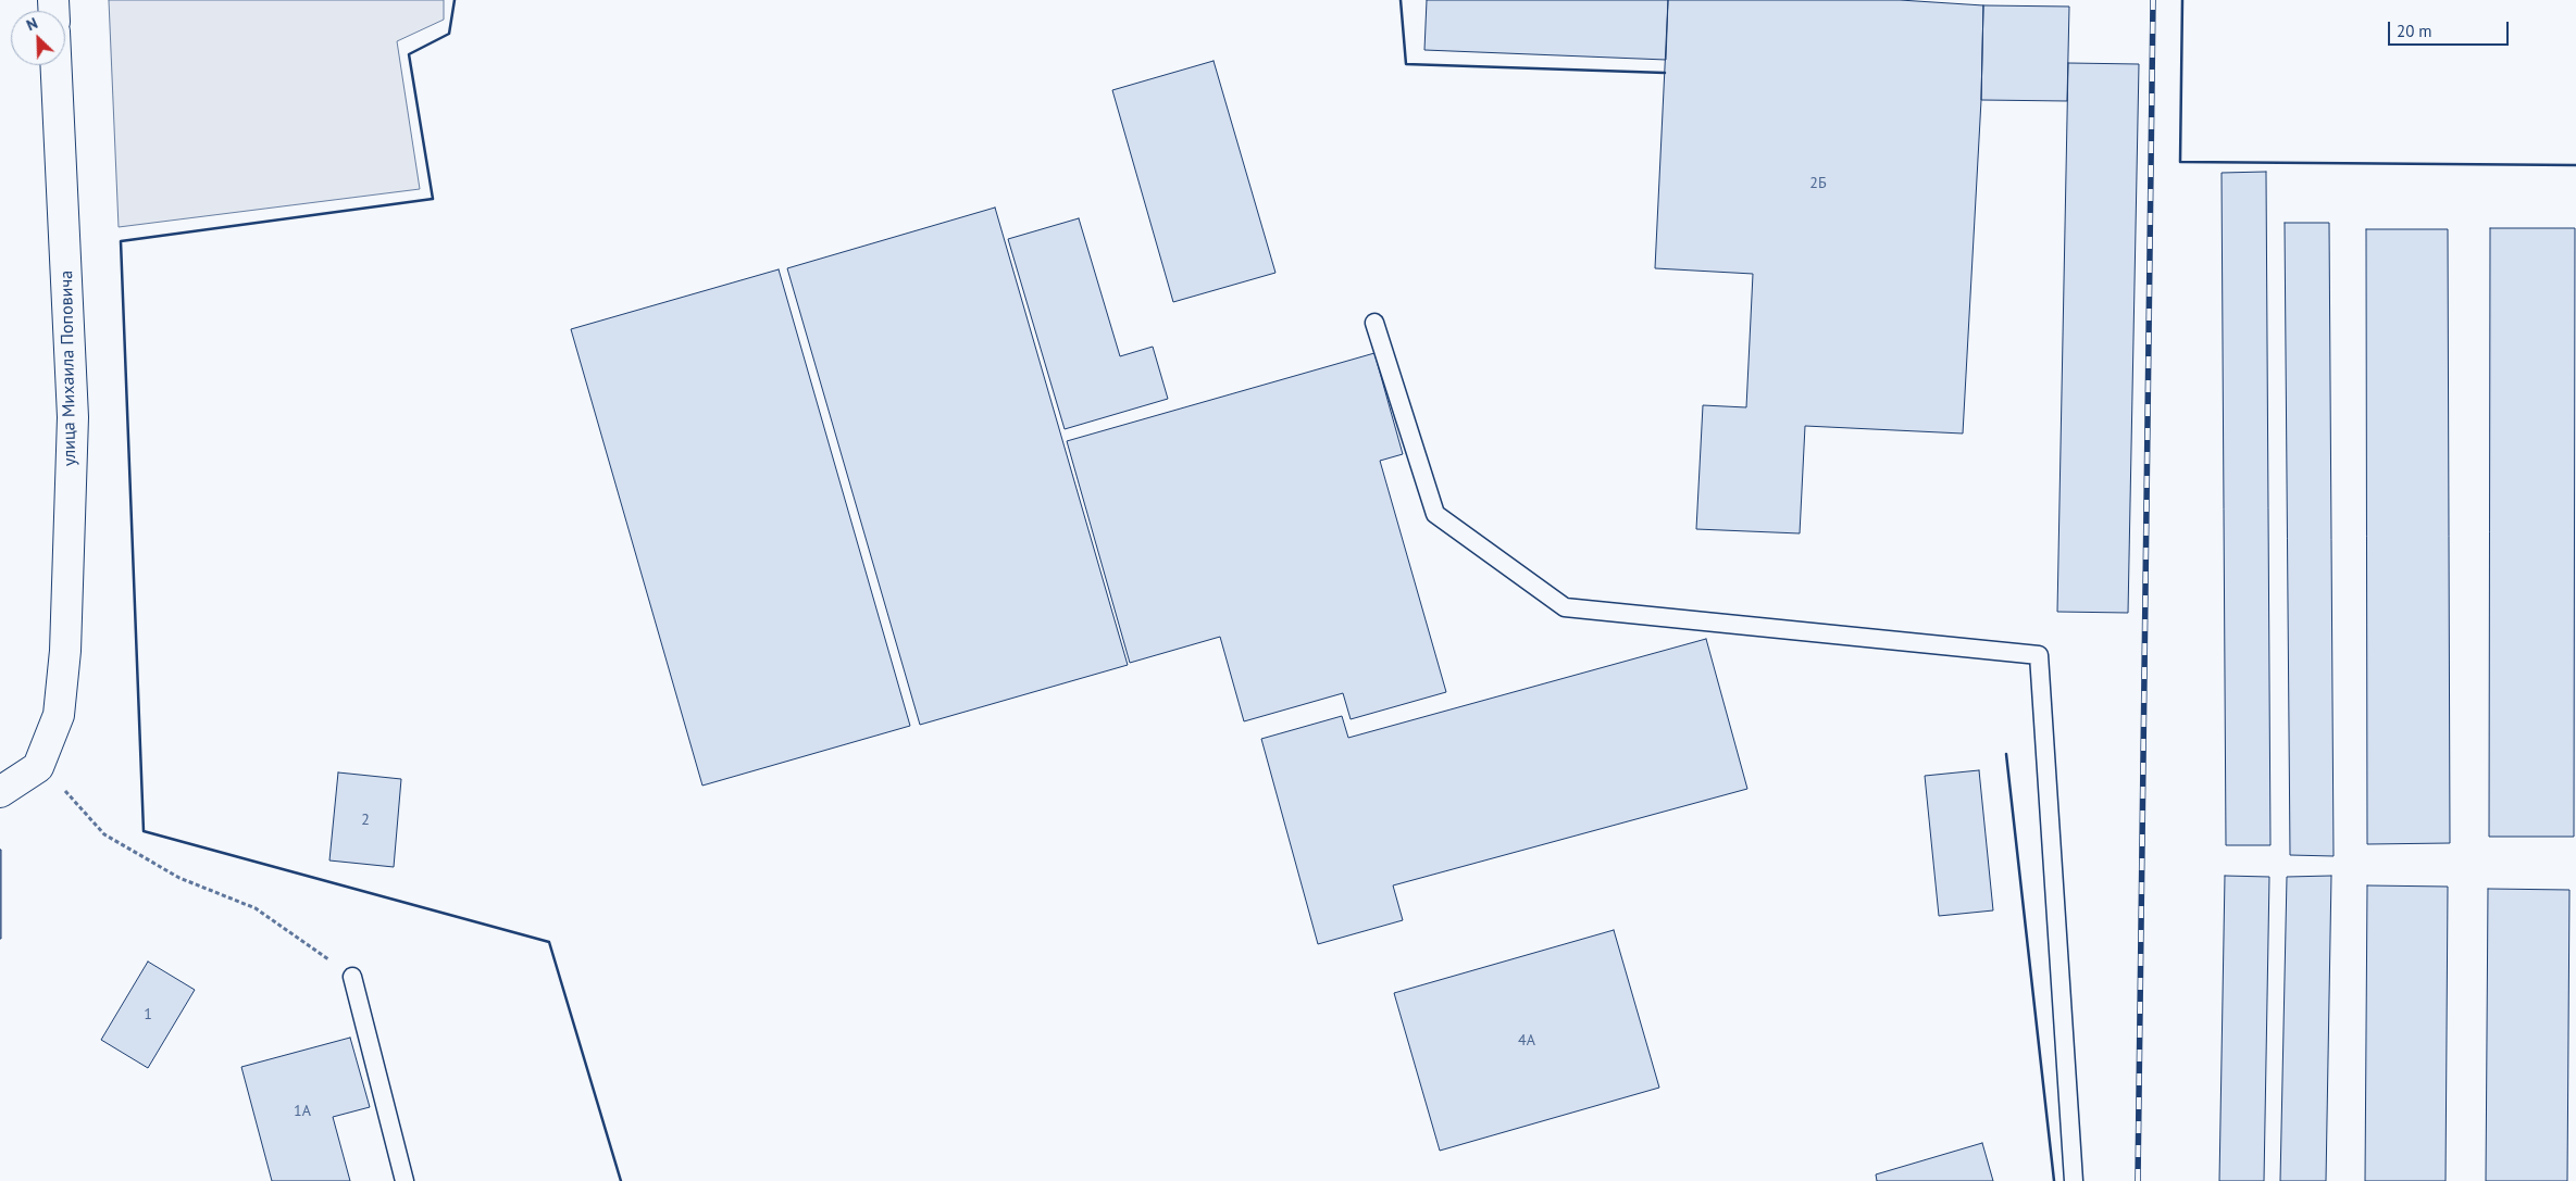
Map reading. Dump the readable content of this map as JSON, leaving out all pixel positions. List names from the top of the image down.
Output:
{
  "streets": {
    "street": ["улица Михаила Поповича"]
  },
  "house_numbers": [
    "2Б",
    "2",
    "1",
    "4А",
    "1А"
  ],
  "scale_bar": "20 m",
  "north": "top left"
}
